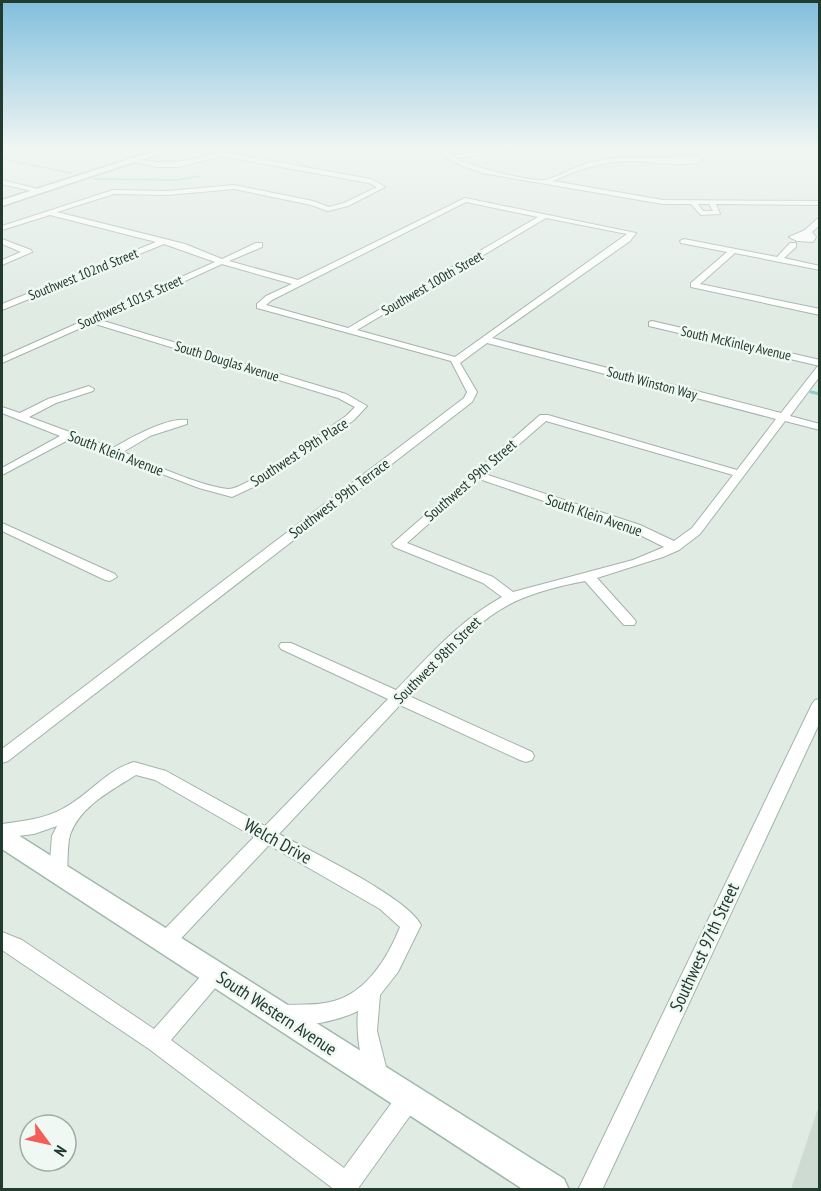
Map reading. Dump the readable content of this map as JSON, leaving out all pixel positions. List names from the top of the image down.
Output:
{
  "streets": {
    "main road": ["South Western Avenue"],
    "street": [
      "Southwest 102nd Street",
      "Southwest 100th Street",
      "Southwest 101st Street",
      "South McKinley Avenue",
      "South Douglas Avenue",
      "South Winston Way",
      "Southwest 99th Place",
      "South Klein Avenue",
      "Southwest 99th Street",
      "Southwest 99th Terrace",
      "Southwest 98th Street",
      "Welch Drive",
      "Southwest 97th Street"
    ]
  },
  "crossings": [
    ["Southwest 101st Street", "South Douglas Avenue"],
    ["South Douglas Avenue", "Southwest 99th Place"],
    ["South Winston Way", "Southwest 98th Street"],
    ["Southwest 99th Place", "South Klein Avenue"],
    ["South Klein Avenue", "Southwest 99th Street"],
    ["South Klein Avenue", "Southwest 98th Street"],
    ["Southwest 99th Street", "Southwest 98th Street"],
    ["Southwest 98th Street", "Welch Drive"],
    ["Southwest 98th Street", "South Western Avenue"],
    ["Welch Drive", "South Western Avenue"]
  ],
  "north": "bottom right"
}
